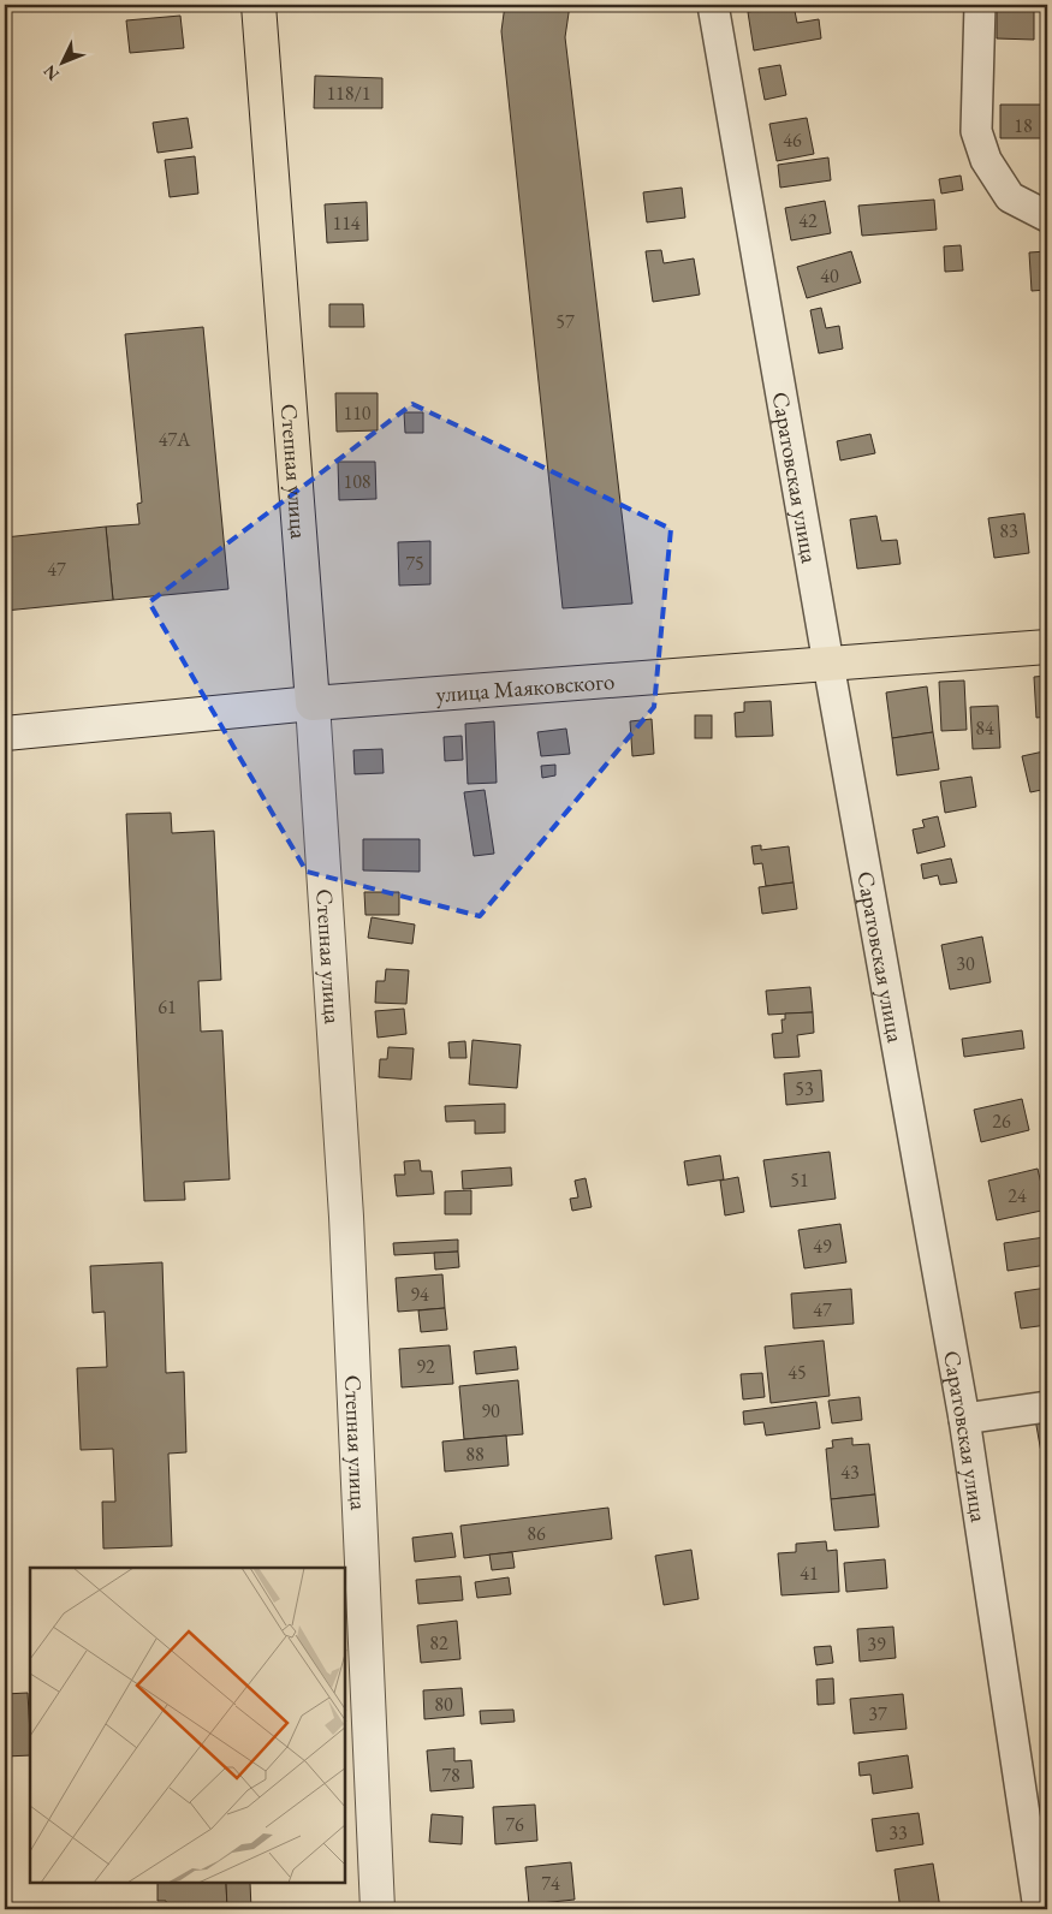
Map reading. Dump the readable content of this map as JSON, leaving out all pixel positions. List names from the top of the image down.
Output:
{
  "streets": {
    "main road": ["Степная улица", "улица Маяковского"],
    "street": ["Саратовская улица"]
  },
  "crossings": [
    ["Степная улица", "улица Маяковского"],
    ["Саратовская улица", "улица Маяковского"]
  ],
  "house_numbers": [
    "118/1",
    "18",
    "46",
    "42",
    "114",
    "40",
    "57",
    "110",
    "47А",
    "108",
    "83",
    "75",
    "47",
    "84",
    "30",
    "61",
    "53",
    "26",
    "51",
    "24",
    "49",
    "94",
    "47",
    "92",
    "45",
    "90",
    "88",
    "43",
    "86",
    "41",
    "82",
    "39",
    "80",
    "37",
    "78",
    "76",
    "33",
    "74"
  ],
  "north": "bottom left"
}
